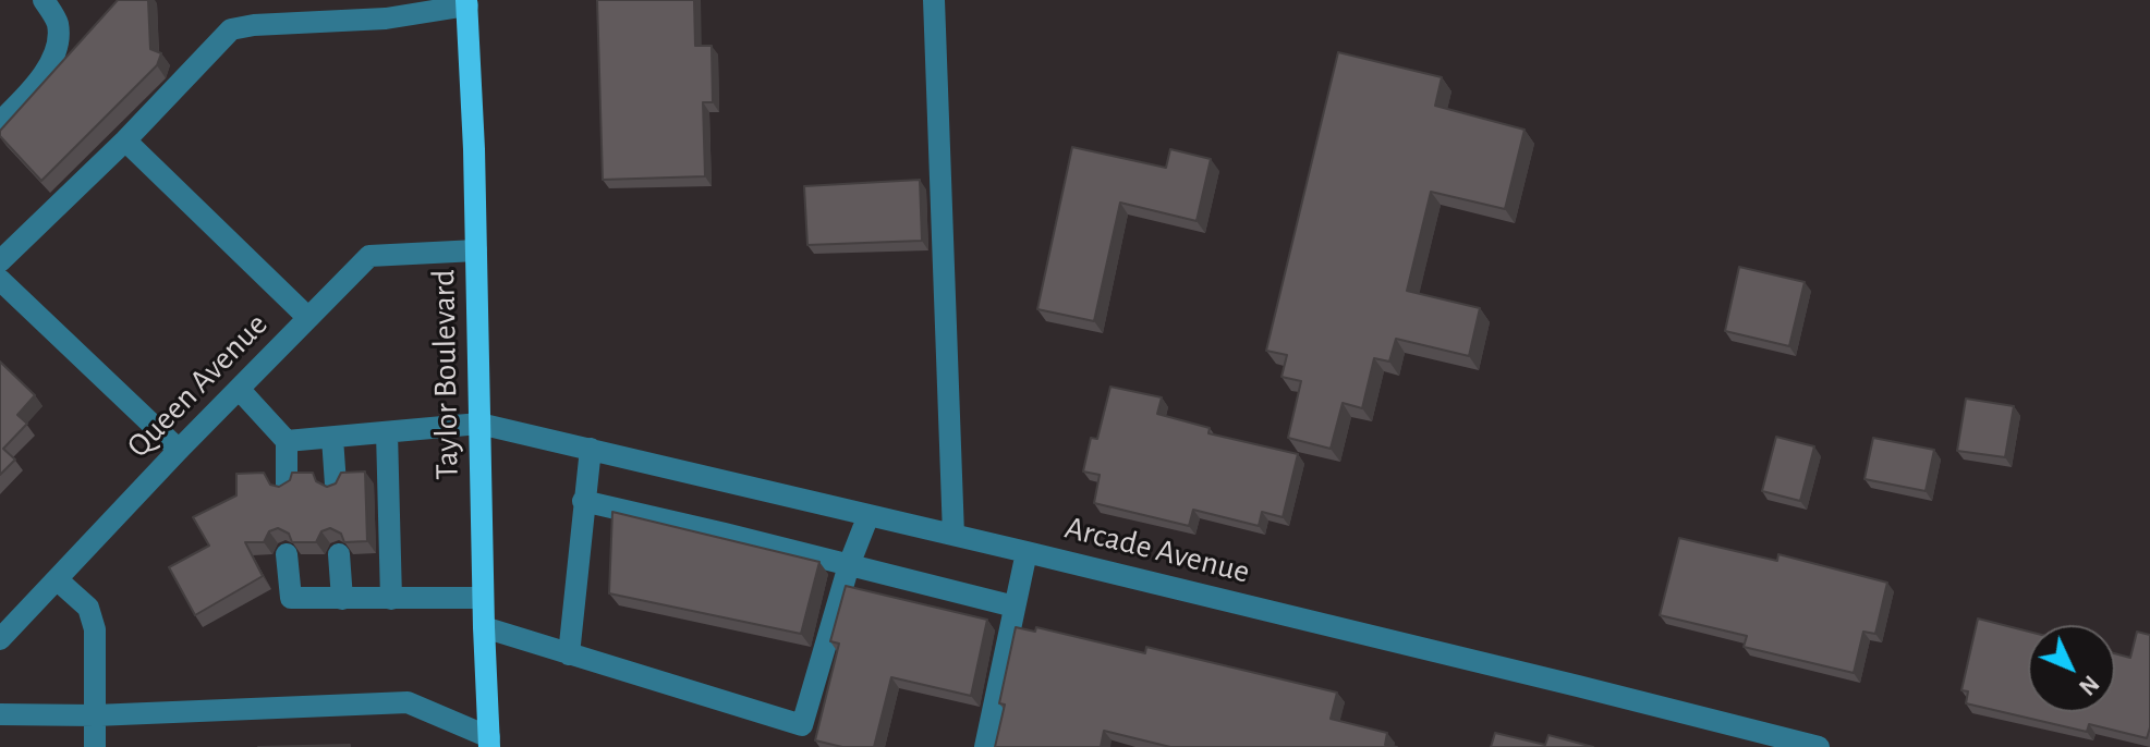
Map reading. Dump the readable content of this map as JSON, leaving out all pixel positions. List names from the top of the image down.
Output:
{
  "streets": {
    "main road": ["Taylor Boulevard"],
    "street": ["Queen Avenue", "Arcade Avenue"]
  },
  "crossings": [
    ["Taylor Boulevard", "Queen Avenue"],
    ["Taylor Boulevard", "Arcade Avenue"]
  ],
  "north": "bottom right"
}
